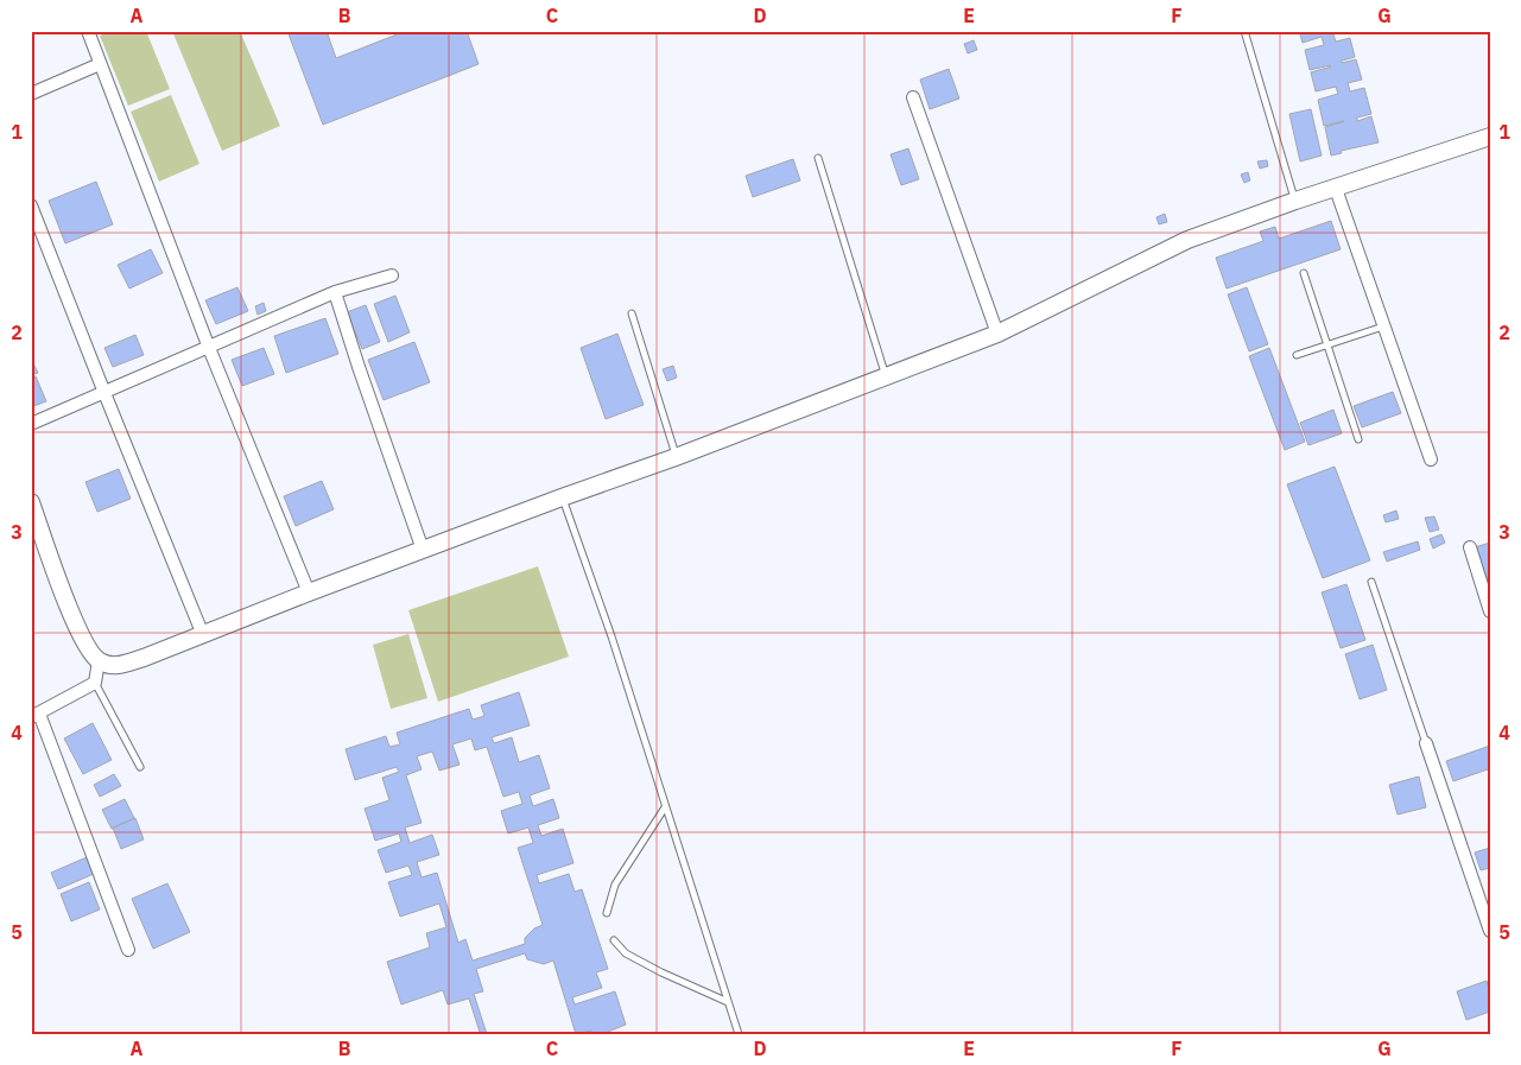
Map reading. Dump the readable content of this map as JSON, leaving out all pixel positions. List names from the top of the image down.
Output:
{
  "grid": {
    "columns": [
      "A",
      "B",
      "C",
      "D",
      "E",
      "F",
      "G"
    ],
    "rows": [
      "1",
      "2",
      "3",
      "4",
      "5"
    ]
  }
}
